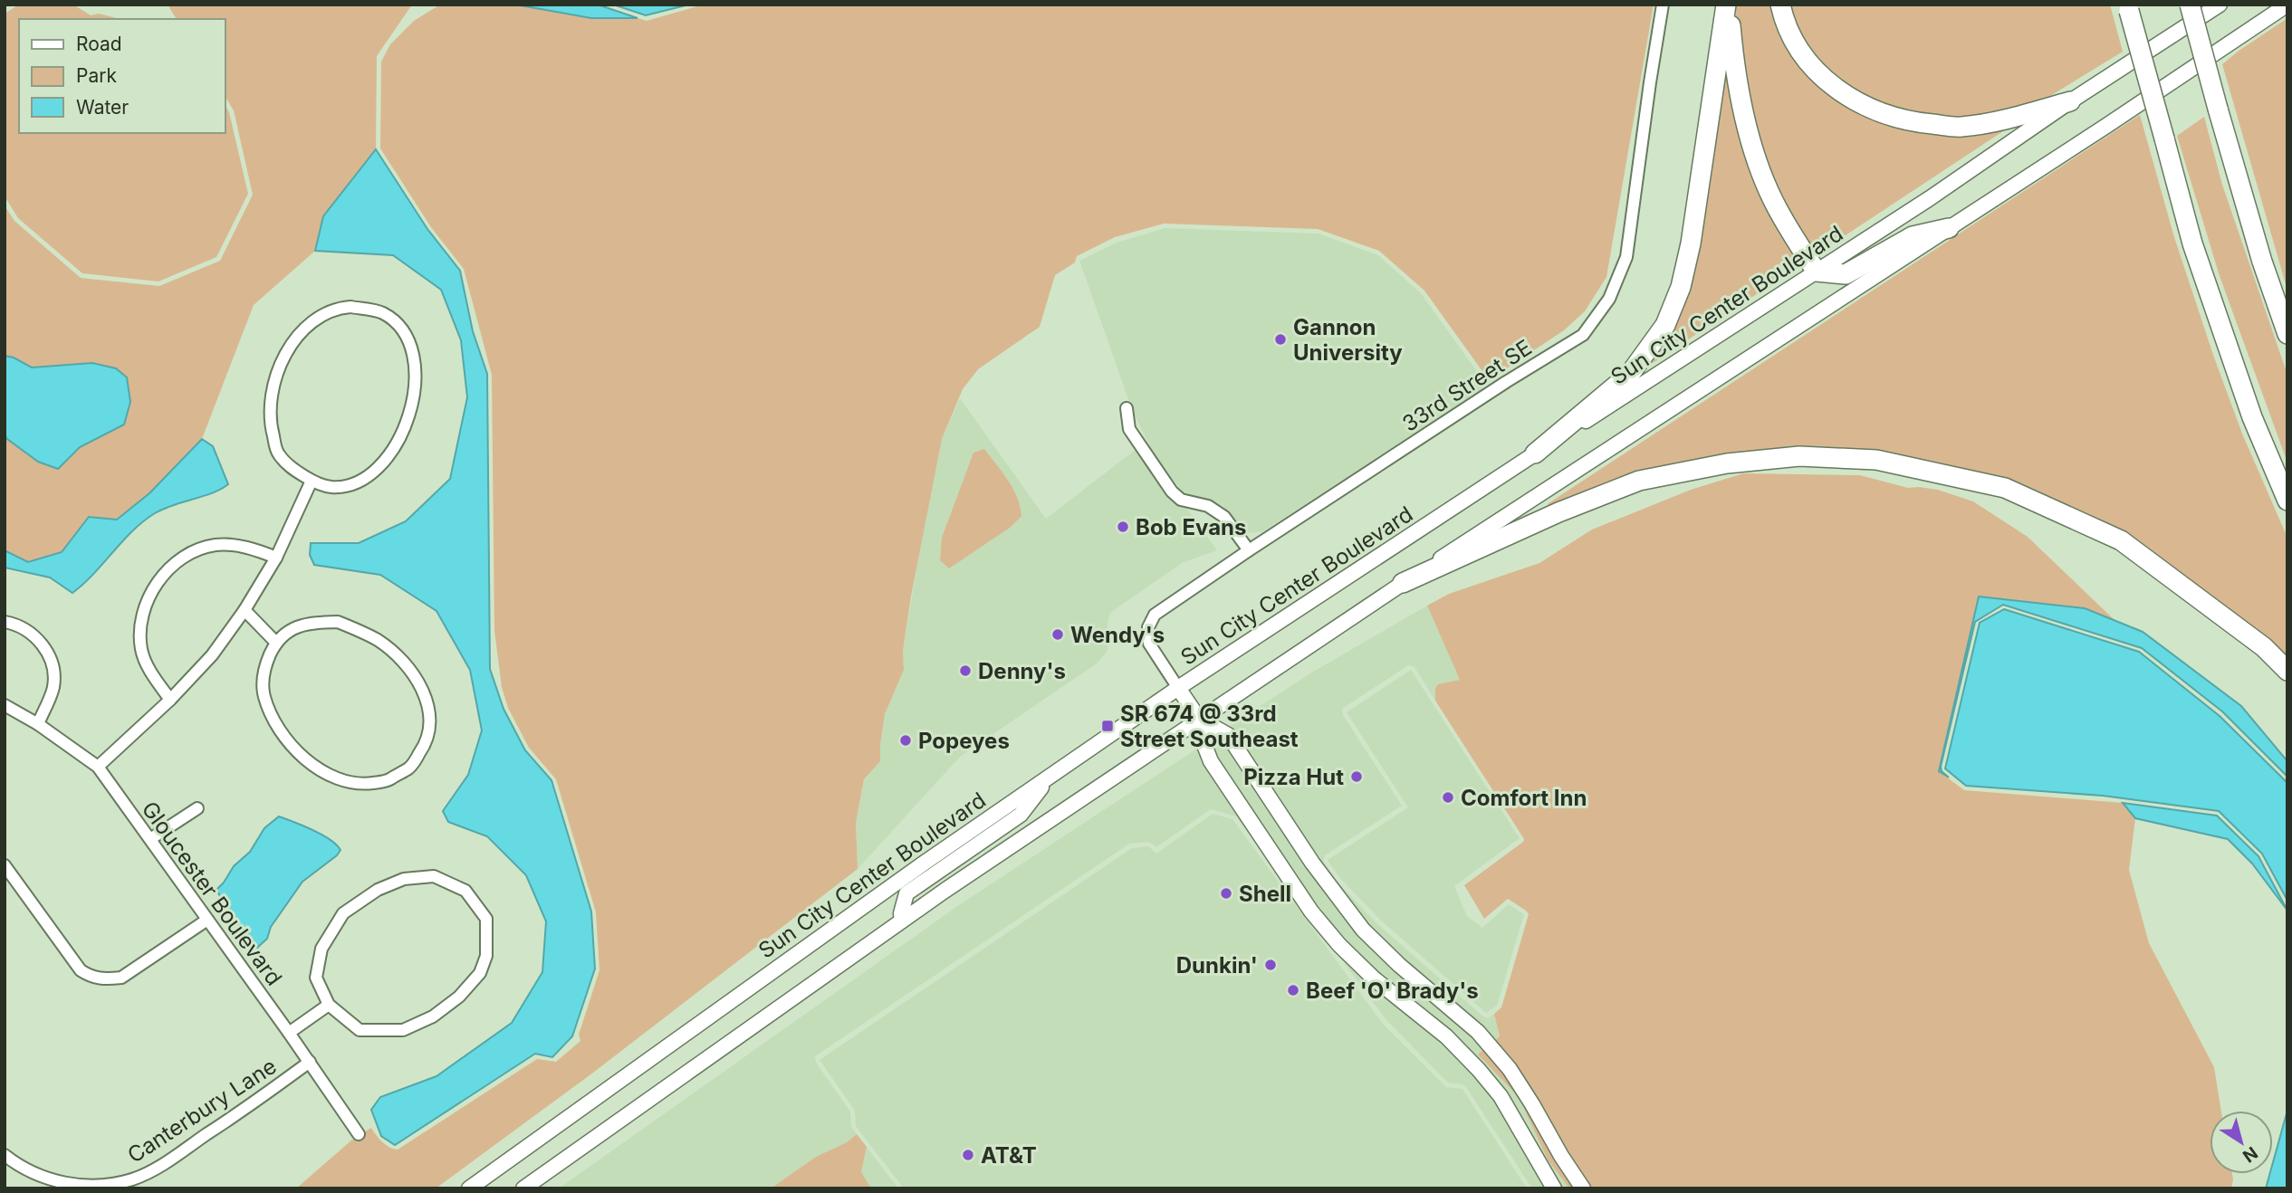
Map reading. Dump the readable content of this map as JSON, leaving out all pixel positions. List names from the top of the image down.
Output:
{
  "streets": {
    "main road": ["Sun City Center Boulevard"],
    "street": ["33rd Street SE", "Gloucester Boulevard", "Canterbury Lane"]
  },
  "crossings": [
    ["Sun City Center Boulevard", "33rd Street SE"],
    ["Gloucester Boulevard", "Canterbury Lane"]
  ],
  "places": {
    "other": [
      "Gannon University",
      "Bob Evans",
      "Wendy's",
      "Denny's",
      "Popeyes",
      "Pizza Hut",
      "Comfort Inn",
      "Shell",
      "Dunkin'",
      "Beef 'O' Brady's",
      "AT&T"
    ],
    "transit": ["SR 674 @ 33rd Street Southeast"]
  },
  "legend": ["Road", "Park", "Water"],
  "north": "bottom right"
}
